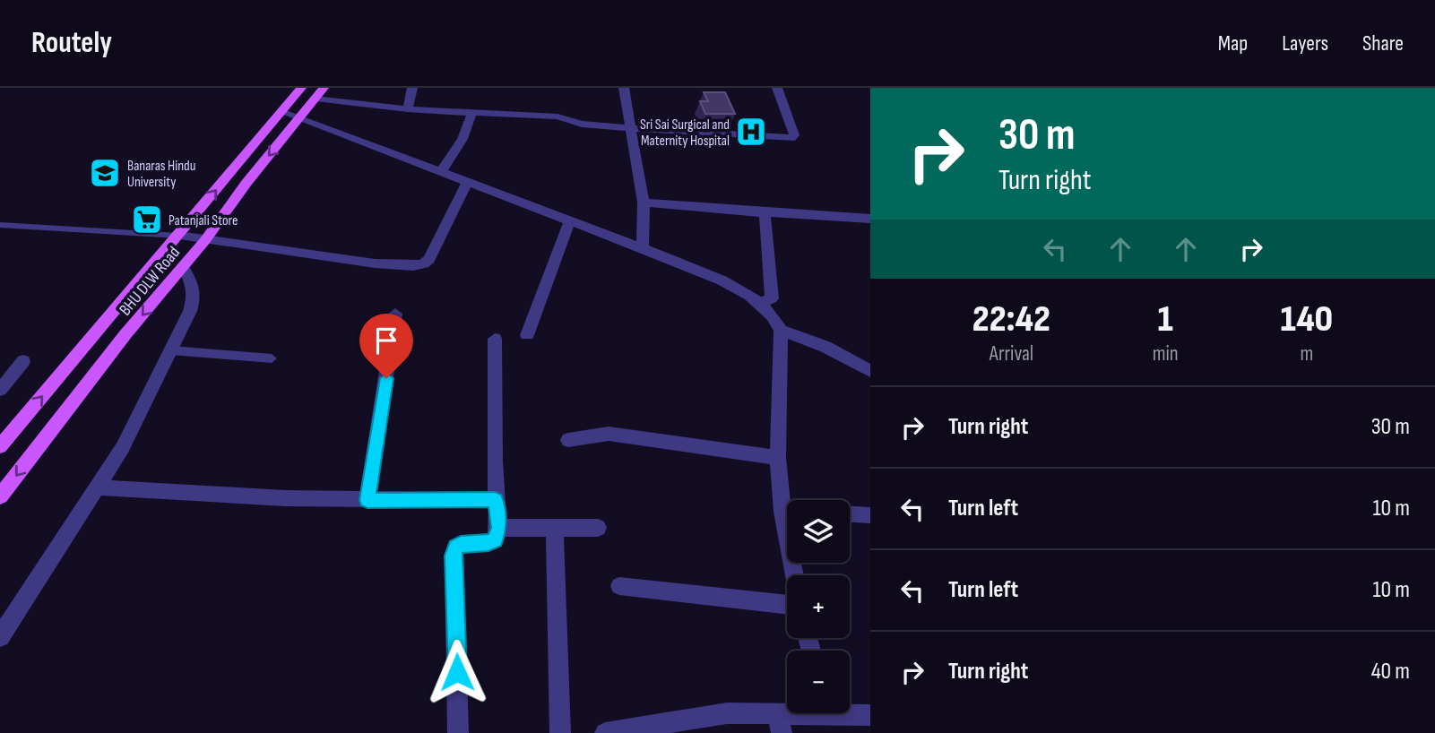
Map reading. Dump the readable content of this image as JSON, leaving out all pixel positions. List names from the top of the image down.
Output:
{
  "streets": {
    "main road": ["BHU DLW Road"]
  },
  "places": {
    "hospital": ["Sri Sai Surgical and Maternity Hospital"],
    "school or university": ["Banaras Hindu University"],
    "supermarket": ["Patanjali Store"]
  },
  "page": {
    "header": "Routely",
    "nav": ["Map", "Layers", "Share"],
    "turn": ["30 m", "Turn right"],
    "eta": [
      "22:42",
      "Arrival",
      "1",
      "min",
      "140",
      "m"
    ],
    "list": [
      {
        "name": "Turn right",
        "value": "30 m"
      },
      {
        "name": "Turn left",
        "value": "10 m"
      },
      {
        "name": "Turn left",
        "value": "10 m"
      },
      {
        "name": "Turn right",
        "value": "40 m"
      }
    ],
    "map_buttons": ["+", "−"]
  }
}
